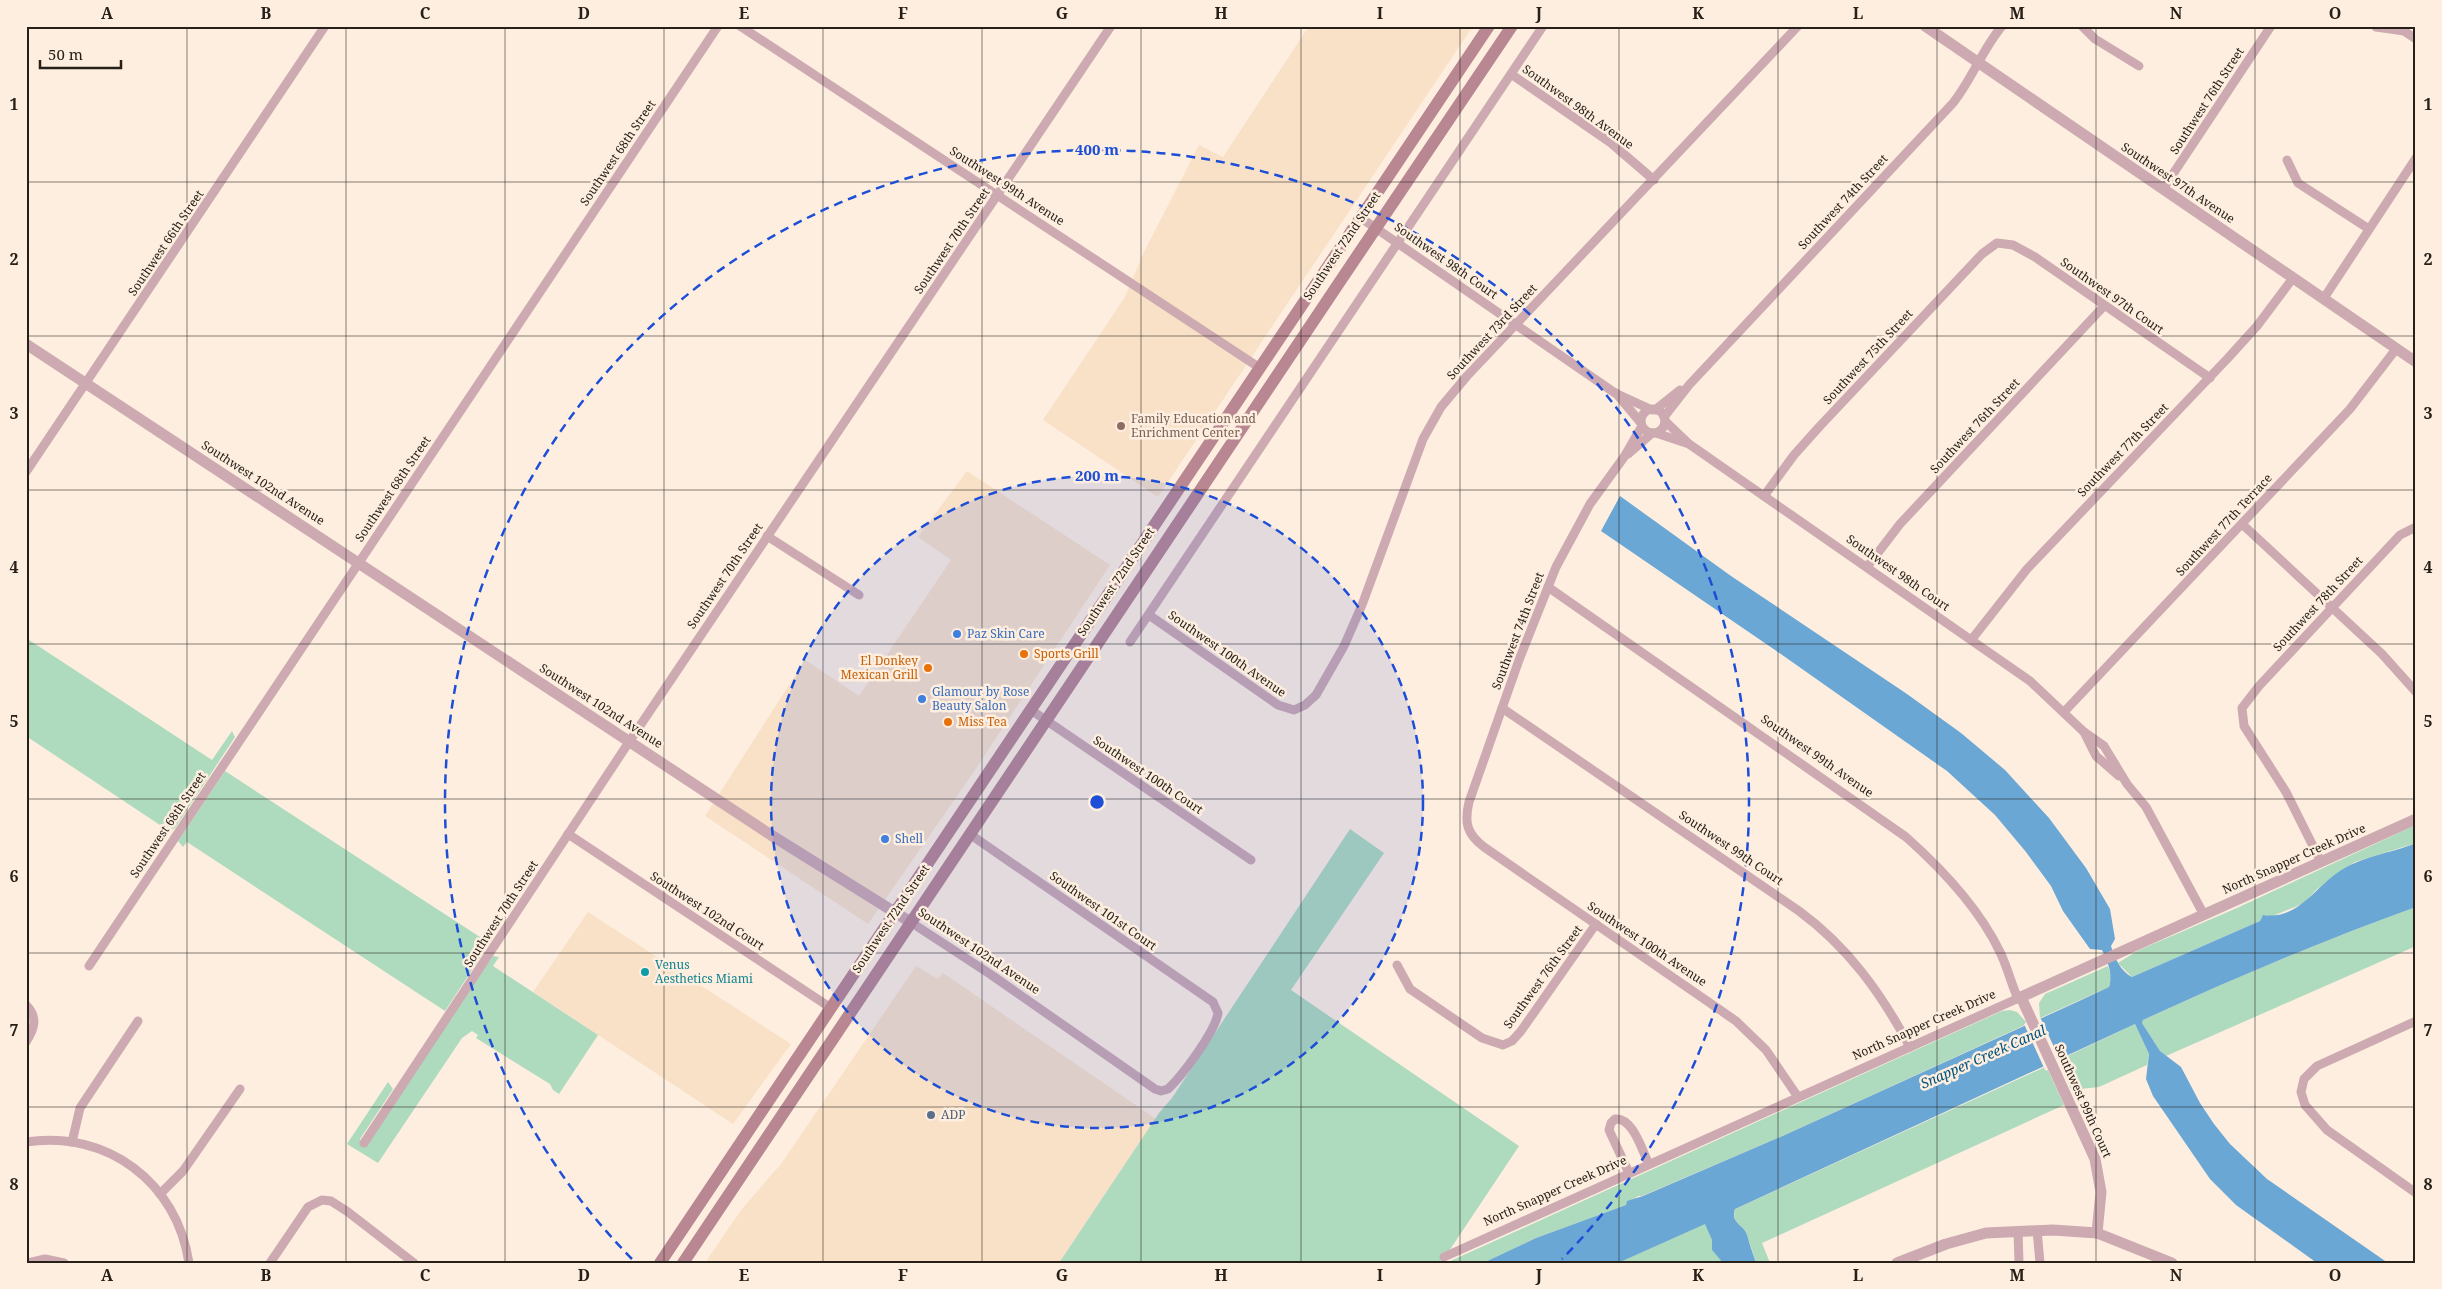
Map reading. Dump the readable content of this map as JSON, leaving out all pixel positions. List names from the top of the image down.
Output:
{
  "streets": {
    "main road": ["Southwest 72nd Street"],
    "street": [
      "Southwest 76th Street",
      "Southwest 98th Avenue",
      "Southwest 68th Street",
      "Southwest 97th Avenue",
      "Southwest 99th Avenue",
      "Southwest 74th Street",
      "Southwest 70th Street",
      "Southwest 66th Street",
      "Southwest 98th Court",
      "Southwest 97th Court",
      "Southwest 73rd Street",
      "Southwest 75th Street",
      "Southwest 77th Street",
      "Southwest 102nd Avenue",
      "Southwest 77th Terrace",
      "Southwest 78th Street",
      "Southwest 100th Avenue",
      "Southwest 100th Court",
      "Southwest 99th Court",
      "North Snapper Creek Drive",
      "Southwest 102nd Court",
      "Southwest 101st Court"
    ]
  },
  "crossings": [
    ["Southwest 76th Street", "Southwest 97th Avenue"],
    ["Southwest 76th Street", "Southwest 98th Court"],
    ["Southwest 76th Street", "Southwest 97th Court"],
    ["Southwest 76th Street", "Southwest 100th Avenue"],
    ["Southwest 98th Avenue", "Southwest 73rd Street"],
    ["Southwest 68th Street", "Southwest 102nd Avenue"],
    ["Southwest 97th Avenue", "Southwest 74th Street"],
    ["Southwest 97th Avenue", "Southwest 77th Street"],
    ["Southwest 97th Avenue", "Southwest 77th Terrace"],
    ["Southwest 99th Avenue", "Southwest 74th Street"],
    ["Southwest 99th Avenue", "Southwest 70th Street"],
    ["Southwest 99th Avenue", "Southwest 72nd Street"],
    ["Southwest 99th Avenue", "Southwest 99th Court"],
    ["Southwest 99th Avenue", "North Snapper Creek Drive"],
    ["Southwest 74th Street", "Southwest 98th Court"],
    ["Southwest 74th Street", "Southwest 100th Avenue"],
    ["Southwest 74th Street", "Southwest 99th Court"],
    ["Southwest 70th Street", "Southwest 102nd Avenue"],
    ["Southwest 70th Street", "Southwest 102nd Court"],
    ["Southwest 66th Street", "Southwest 102nd Avenue"],
    ["Southwest 72nd Street", "Southwest 98th Court"],
    ["Southwest 72nd Street", "Southwest 102nd Avenue"],
    ["Southwest 72nd Street", "Southwest 100th Court"],
    ["Southwest 72nd Street", "Southwest 102nd Court"],
    ["Southwest 72nd Street", "Southwest 101st Court"],
    ["Southwest 98th Court", "Southwest 73rd Street"],
    ["Southwest 98th Court", "Southwest 75th Street"],
    ["Southwest 98th Court", "Southwest 77th Street"],
    ["Southwest 98th Court", "Southwest 77th Terrace"],
    ["Southwest 98th Court", "North Snapper Creek Drive"],
    ["Southwest 97th Court", "Southwest 75th Street"],
    ["Southwest 97th Court", "Southwest 77th Street"],
    ["Southwest 73rd Street", "Southwest 100th Avenue"],
    ["Southwest 102nd Avenue", "Southwest 101st Court"],
    ["Southwest 78th Street", "North Snapper Creek Drive"],
    ["Southwest 100th Avenue", "North Snapper Creek Drive"],
    ["Southwest 99th Court", "North Snapper Creek Drive"]
  ],
  "water": ["Snapper Creek Canal"],
  "places": [
    "Family Education and Enrichment Center",
    "Paz Skin Care",
    "Sports Grill",
    "El Donkey Mexican Grill",
    "Glamour by Rose Beauty Salon",
    "Miss Tea",
    "Shell",
    "Venus Aesthetics Miami",
    "ADP"
  ],
  "scale_bar": "50 m",
  "grid": {
    "columns": [
      "A",
      "B",
      "C",
      "D",
      "E",
      "F",
      "G",
      "H",
      "I",
      "J",
      "K",
      "L",
      "M",
      "N",
      "O"
    ],
    "rows": [
      "1",
      "2",
      "3",
      "4",
      "5",
      "6",
      "7",
      "8"
    ]
  },
  "rings": ["400 m", "200 m"]
}
